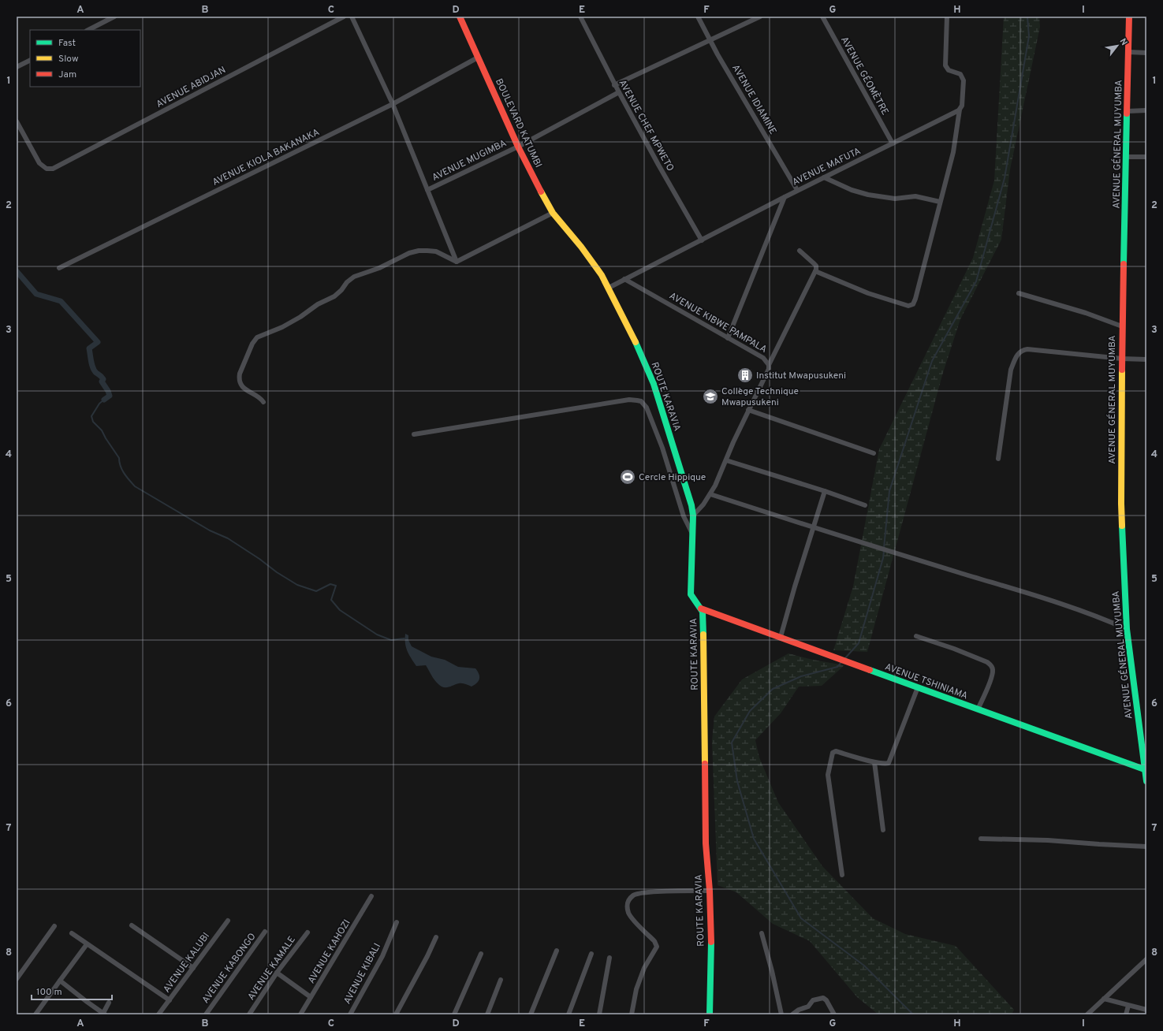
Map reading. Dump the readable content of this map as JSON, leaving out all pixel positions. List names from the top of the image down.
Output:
{
  "streets": {
    "street": [
      "AVENUE GÉOMÈTRE",
      "AVENUE ABIDJAN",
      "AVENUE IDIAMINE",
      "BOULEVARD KATUMBI",
      "AVENUE CHEF MPWETO",
      "AVENUE GÉNERAL MUYUMBA",
      "AVENUE KIOLA BAKANAKA",
      "AVENUE MUGIMBA",
      "AVENUE MAFUTA",
      "AVENUE KIBWE PAMPALA",
      "ROUTE KARAVIA",
      "AVENUE TSHINIAMA",
      "AVENUE KAHOZI",
      "AVENUE KALUBI",
      "AVENUE KABONGO",
      "AVENUE KAMALE",
      "AVENUE KIBALI"
    ]
  },
  "crossings": [
    ["AVENUE GÉOMÈTRE", "AVENUE MAFUTA"],
    ["AVENUE IDIAMINE", "AVENUE MAFUTA"],
    ["BOULEVARD KATUMBI", "AVENUE KIOLA BAKANAKA"],
    ["BOULEVARD KATUMBI", "AVENUE MUGIMBA"],
    ["BOULEVARD KATUMBI", "ROUTE KARAVIA"],
    ["AVENUE CHEF MPWETO", "AVENUE MUGIMBA"],
    ["AVENUE CHEF MPWETO", "AVENUE MAFUTA"],
    ["AVENUE GÉNERAL MUYUMBA", "AVENUE TSHINIAMA"],
    ["AVENUE MAFUTA", "AVENUE KIBWE PAMPALA"],
    ["AVENUE MAFUTA", "ROUTE KARAVIA"],
    ["AVENUE KIBWE PAMPALA", "ROUTE KARAVIA"],
    ["ROUTE KARAVIA", "AVENUE TSHINIAMA"]
  ],
  "places": {
    "building": ["Institut Mwapusukeni"],
    "school or university": ["Collège Technique Mwapusukeni"],
    "sports": ["Cercle Hippique"]
  },
  "legend": ["Fast", "Slow", "Jam"],
  "scale_bar": "100 m",
  "north": "top right",
  "grid": {
    "columns": [
      "A",
      "B",
      "C",
      "D",
      "E",
      "F",
      "G",
      "H",
      "I"
    ],
    "rows": [
      "1",
      "2",
      "3",
      "4",
      "5",
      "6",
      "7",
      "8"
    ]
  }
}
